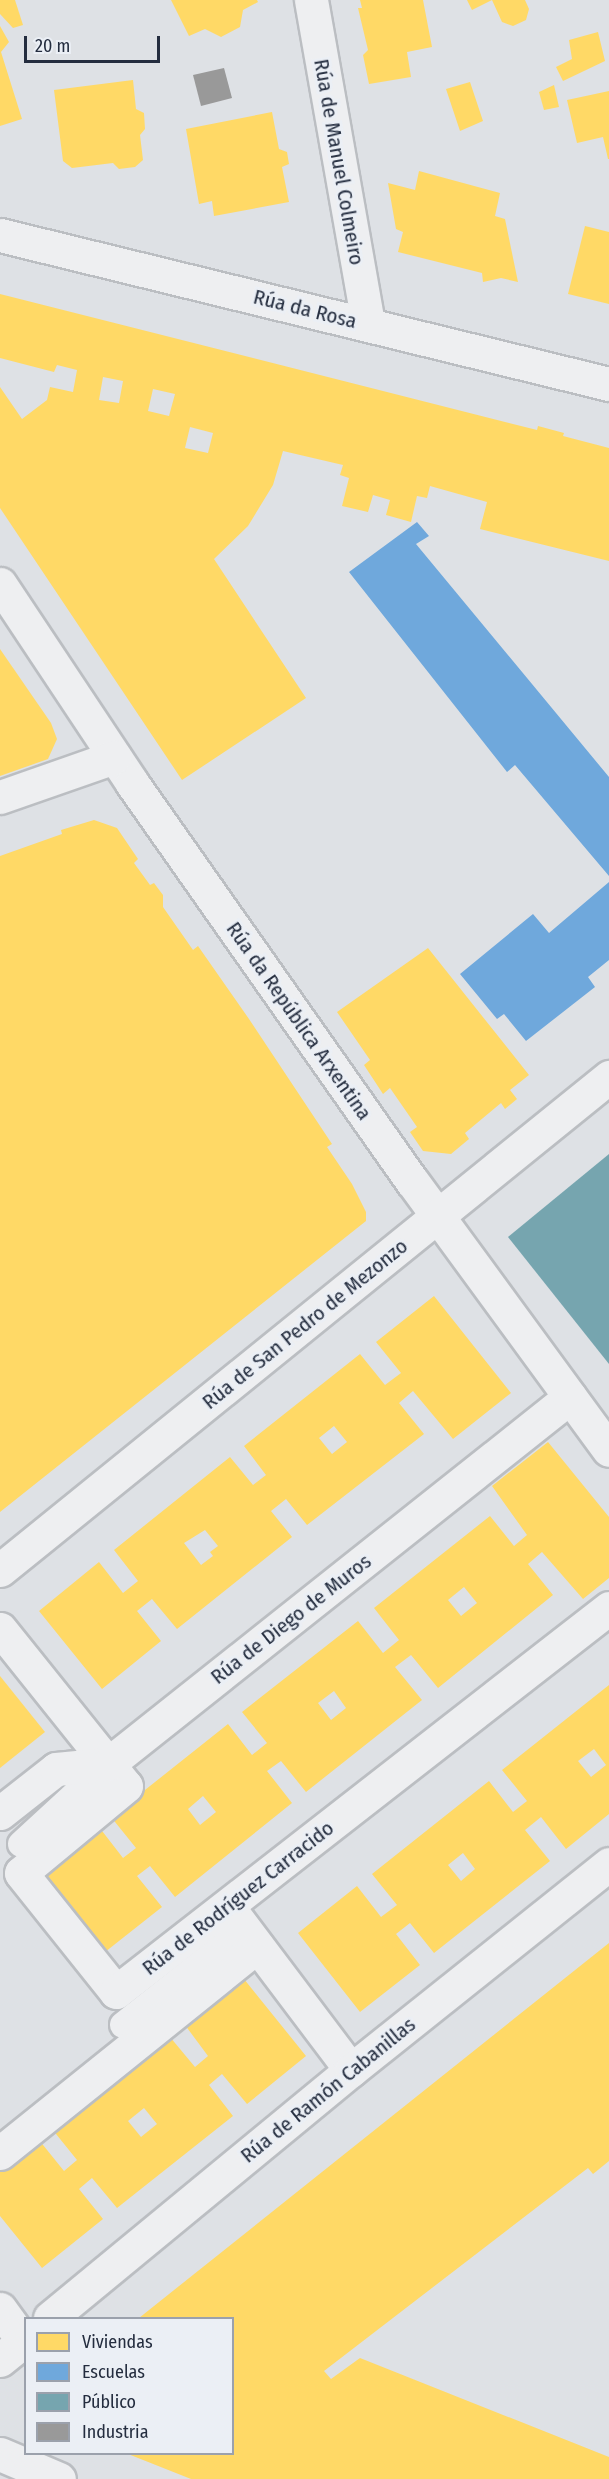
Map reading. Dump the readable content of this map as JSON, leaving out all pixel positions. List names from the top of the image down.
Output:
{
  "streets": {
    "street": [
      "Rúa de Manuel Colmeiro",
      "Rúa da Rosa",
      "Rúa da República Arxentina",
      "Rúa de San Pedro de Mezonzo",
      "Rúa de Diego de Muros",
      "Rúa de Rodríguez Carracido",
      "Rúa de Ramón Cabanillas"
    ]
  },
  "crossings": [
    ["Rúa de Manuel Colmeiro", "Rúa da Rosa"],
    ["Rúa da República Arxentina", "Rúa de San Pedro de Mezonzo"],
    ["Rúa da República Arxentina", "Rúa de Diego de Muros"],
    ["Rúa de Diego de Muros", "Rúa de Rodríguez Carracido"]
  ],
  "legend": [
    "Viviendas",
    "Escuelas",
    "Público",
    "Industria"
  ],
  "scale_bar": "20 m"
}
